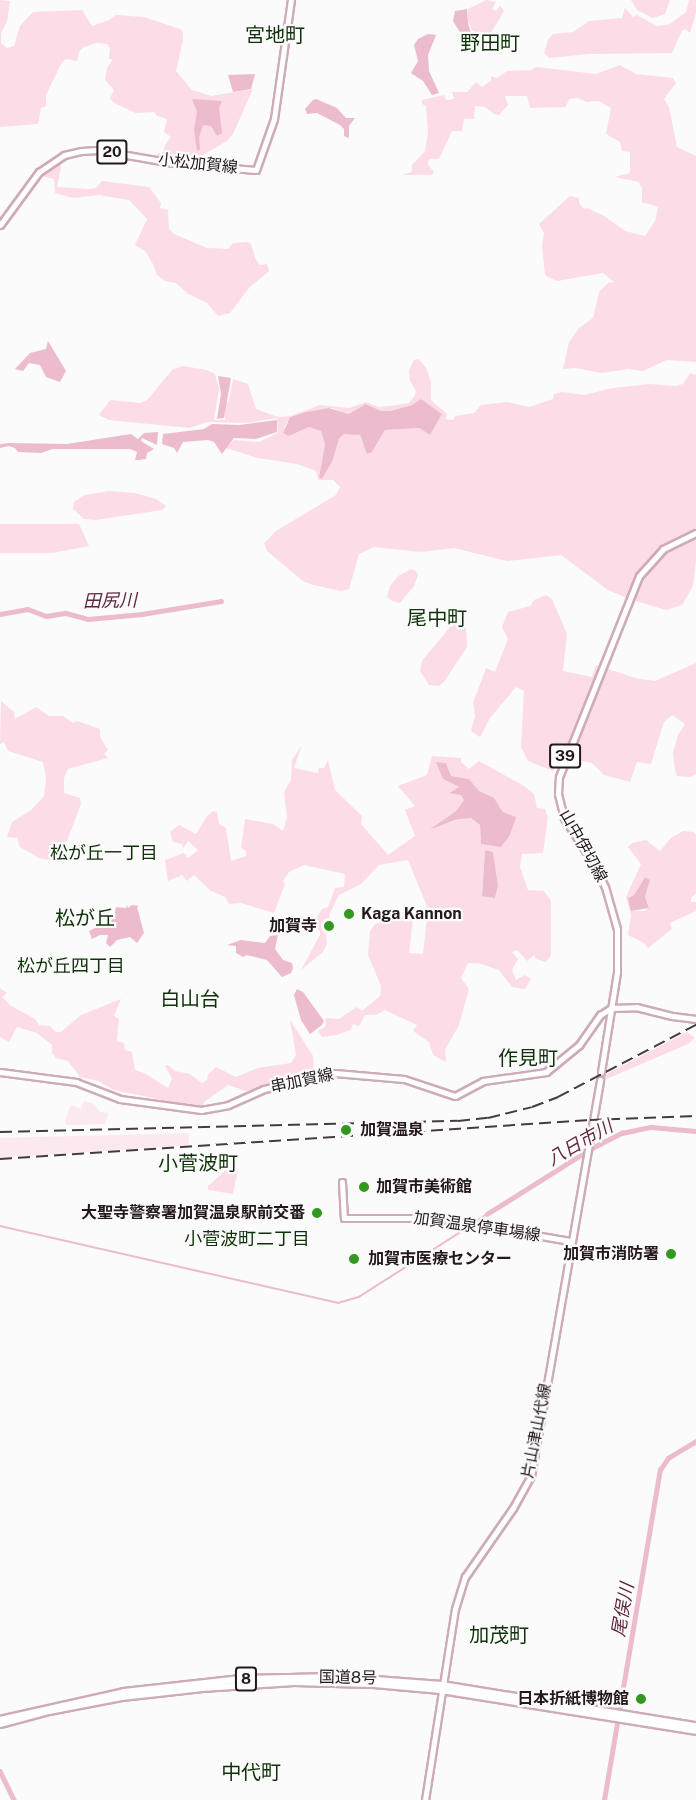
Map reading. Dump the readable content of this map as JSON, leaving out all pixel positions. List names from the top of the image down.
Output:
{
  "streets": {
    "highway": ["国道8号", "8"],
    "main road": [
      "20",
      "小松加賀線",
      "39",
      "山中伊切線",
      "串加賀線",
      "加賀温泉停車場線",
      "片山津山代線"
    ]
  },
  "crossings": [
    ["山中伊切線", "串加賀線"],
    ["加賀温泉停車場線", "片山津山代線"],
    ["片山津山代線", "国道8号"]
  ],
  "districts": [
    "宮地町",
    "野田町",
    "尾中町",
    "松が丘一丁目",
    "松が丘",
    "松が丘四丁目",
    "白山台",
    "作見町",
    "小菅波町",
    "小菅波町二丁目",
    "加茂町",
    "中代町"
  ],
  "water": ["田尻川", "八日市川", "尾俣川"],
  "places": [
    "Kaga Kannon",
    "加賀寺",
    "加賀温泉",
    "加賀市美術館",
    "大聖寺警察署加賀温泉駅前交番",
    "加賀市消防署",
    "加賀市医療センター",
    "日本折紙博物館"
  ]
}
